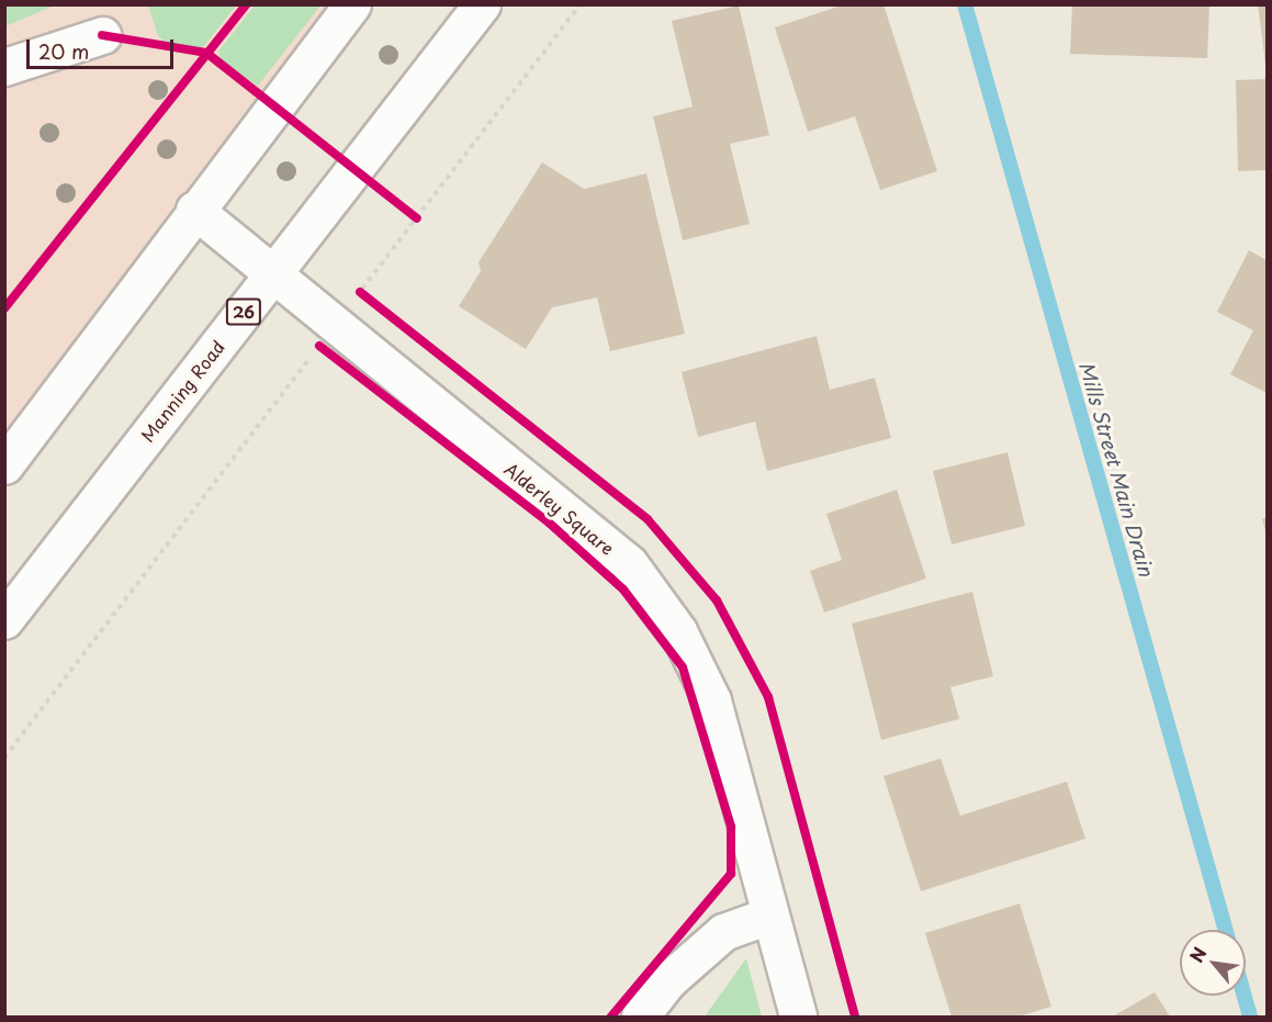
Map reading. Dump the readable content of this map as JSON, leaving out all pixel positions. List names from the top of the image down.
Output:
{
  "streets": {
    "main road": ["26", "Manning Road", "Alderley Square"]
  },
  "crossings": [
    ["Manning Road", "Alderley Square"]
  ],
  "water": ["Mills Street Main Drain"],
  "scale_bar": "20 m",
  "north": "top left"
}
